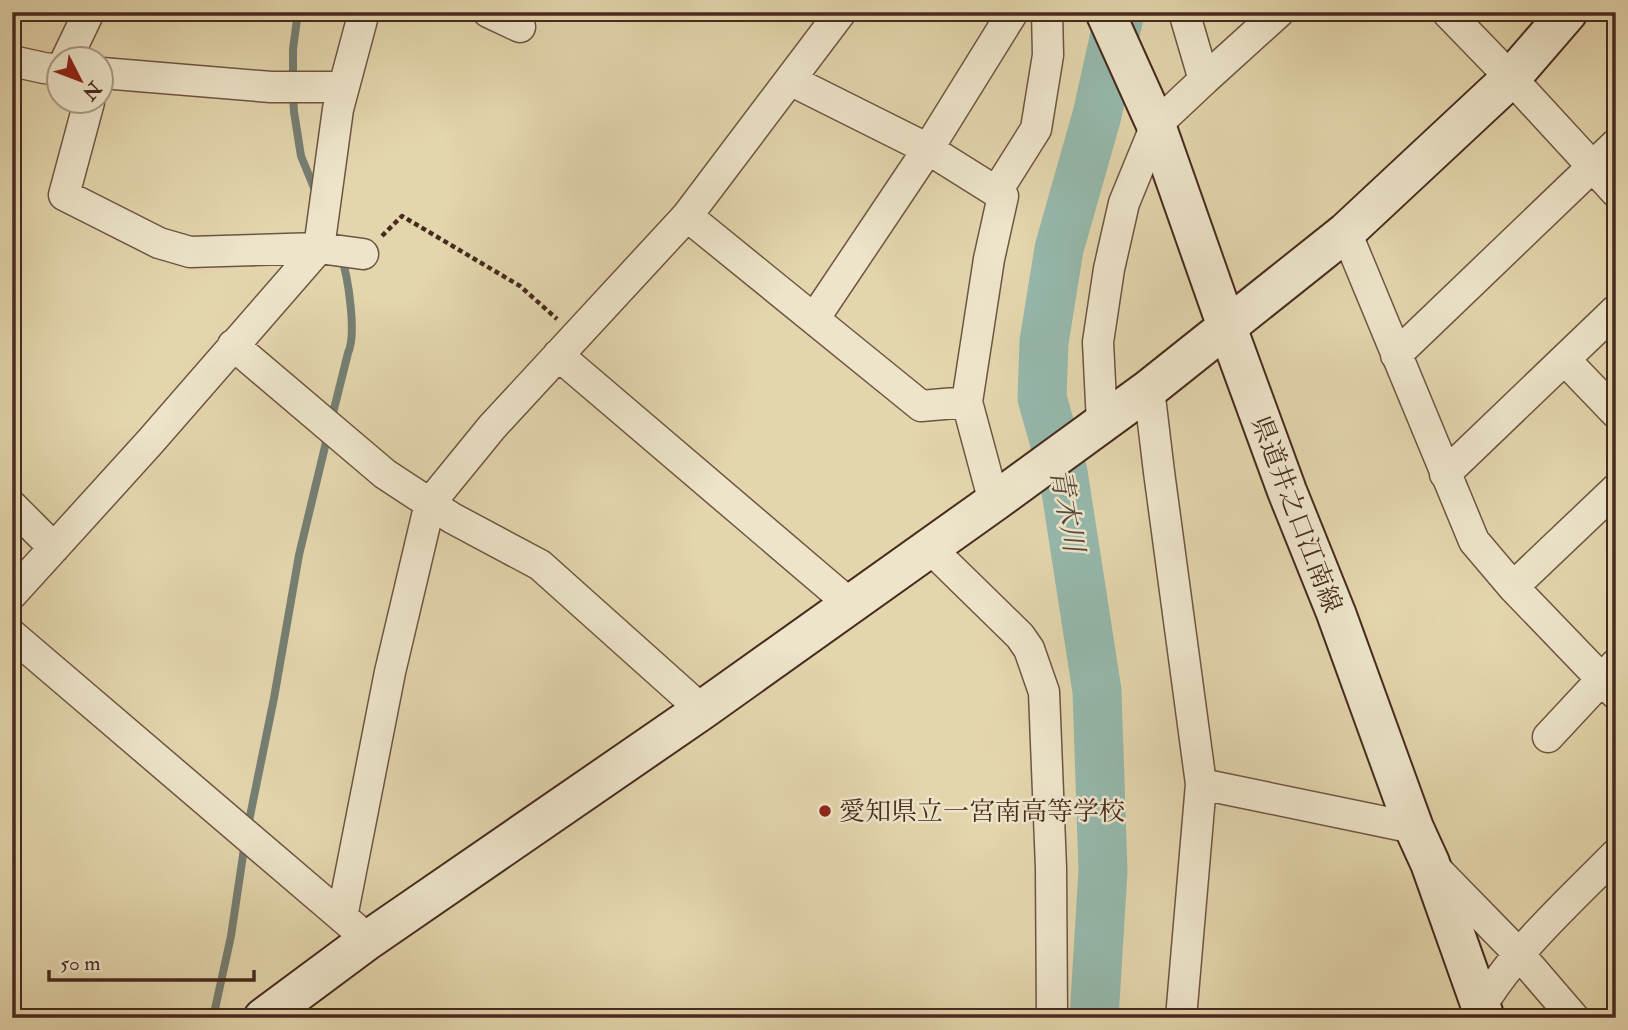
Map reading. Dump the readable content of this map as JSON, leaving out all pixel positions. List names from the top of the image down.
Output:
{
  "streets": {
    "street": ["県道井之口江南線"]
  },
  "water": ["青木川"],
  "places": ["愛知県立一宮南高等学校"],
  "scale_bar": "50 m",
  "north": "bottom right"
}
